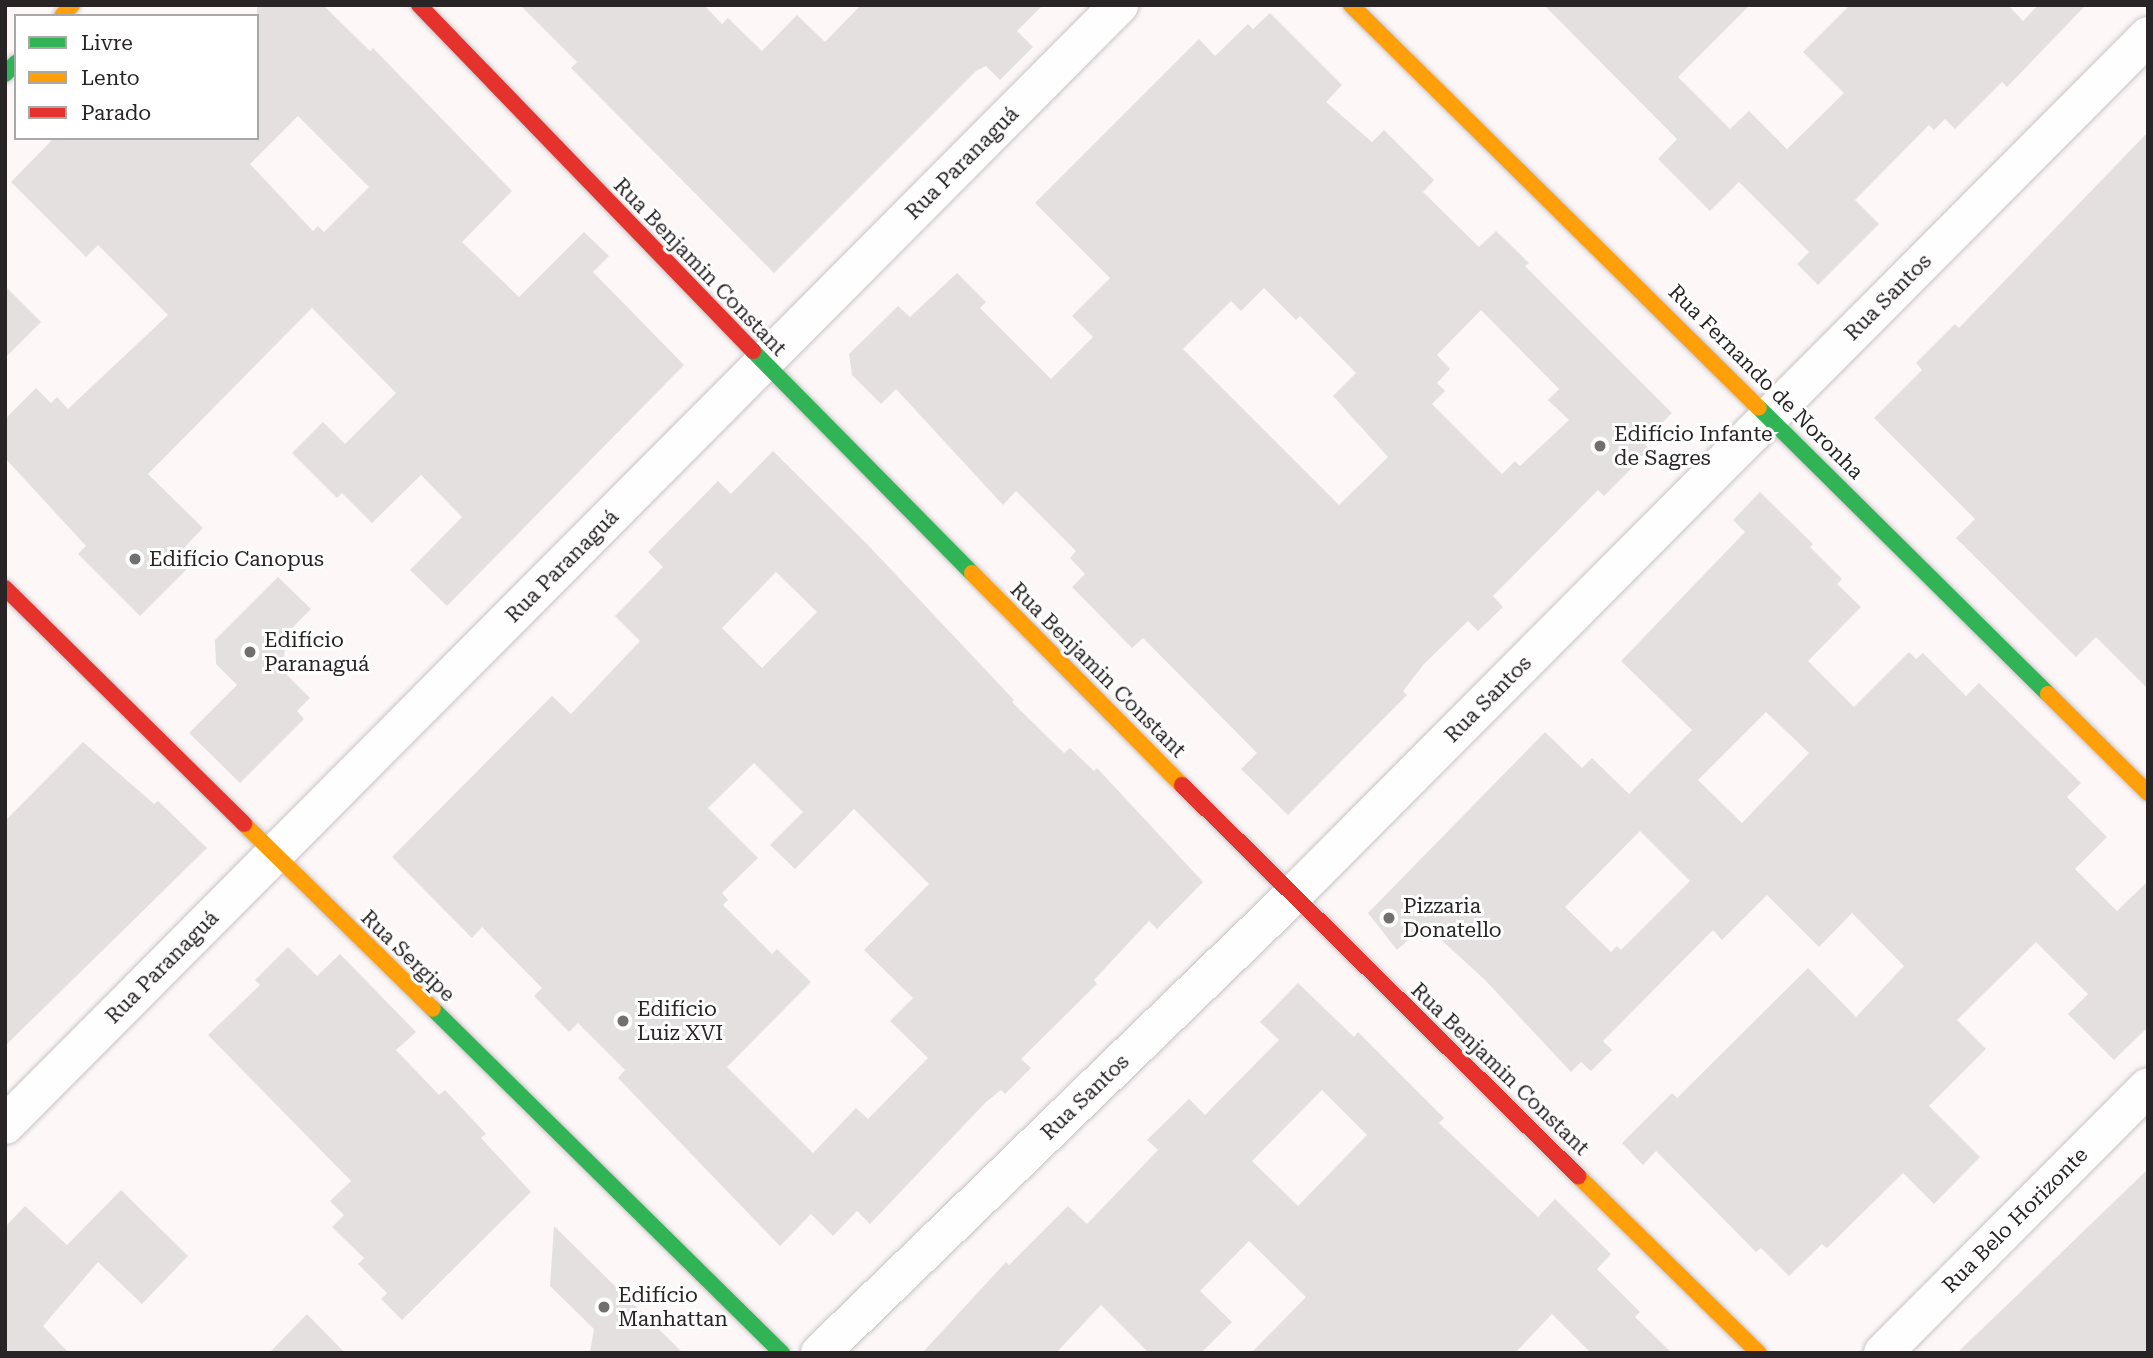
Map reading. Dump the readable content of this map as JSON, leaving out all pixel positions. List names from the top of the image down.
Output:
{
  "streets": {
    "street": [
      "Rua Paranaguá",
      "Rua Benjamin Constant",
      "Rua Santos",
      "Rua Fernando de Noronha",
      "Rua Sergipe",
      "Rua Belo Horizonte"
    ]
  },
  "crossings": [
    ["Rua Paranaguá", "Rua Benjamin Constant"],
    ["Rua Paranaguá", "Rua Sergipe"],
    ["Rua Benjamin Constant", "Rua Santos"],
    ["Rua Santos", "Rua Fernando de Noronha"]
  ],
  "places": [
    "Edifício Infante de Sagres",
    "Edifício Canopus",
    "Edifício Paranaguá",
    "Pizzaria Donatello",
    "Edifício Luiz XVI",
    "Edifício Manhattan"
  ],
  "legend": ["Livre", "Lento", "Parado"]
}
